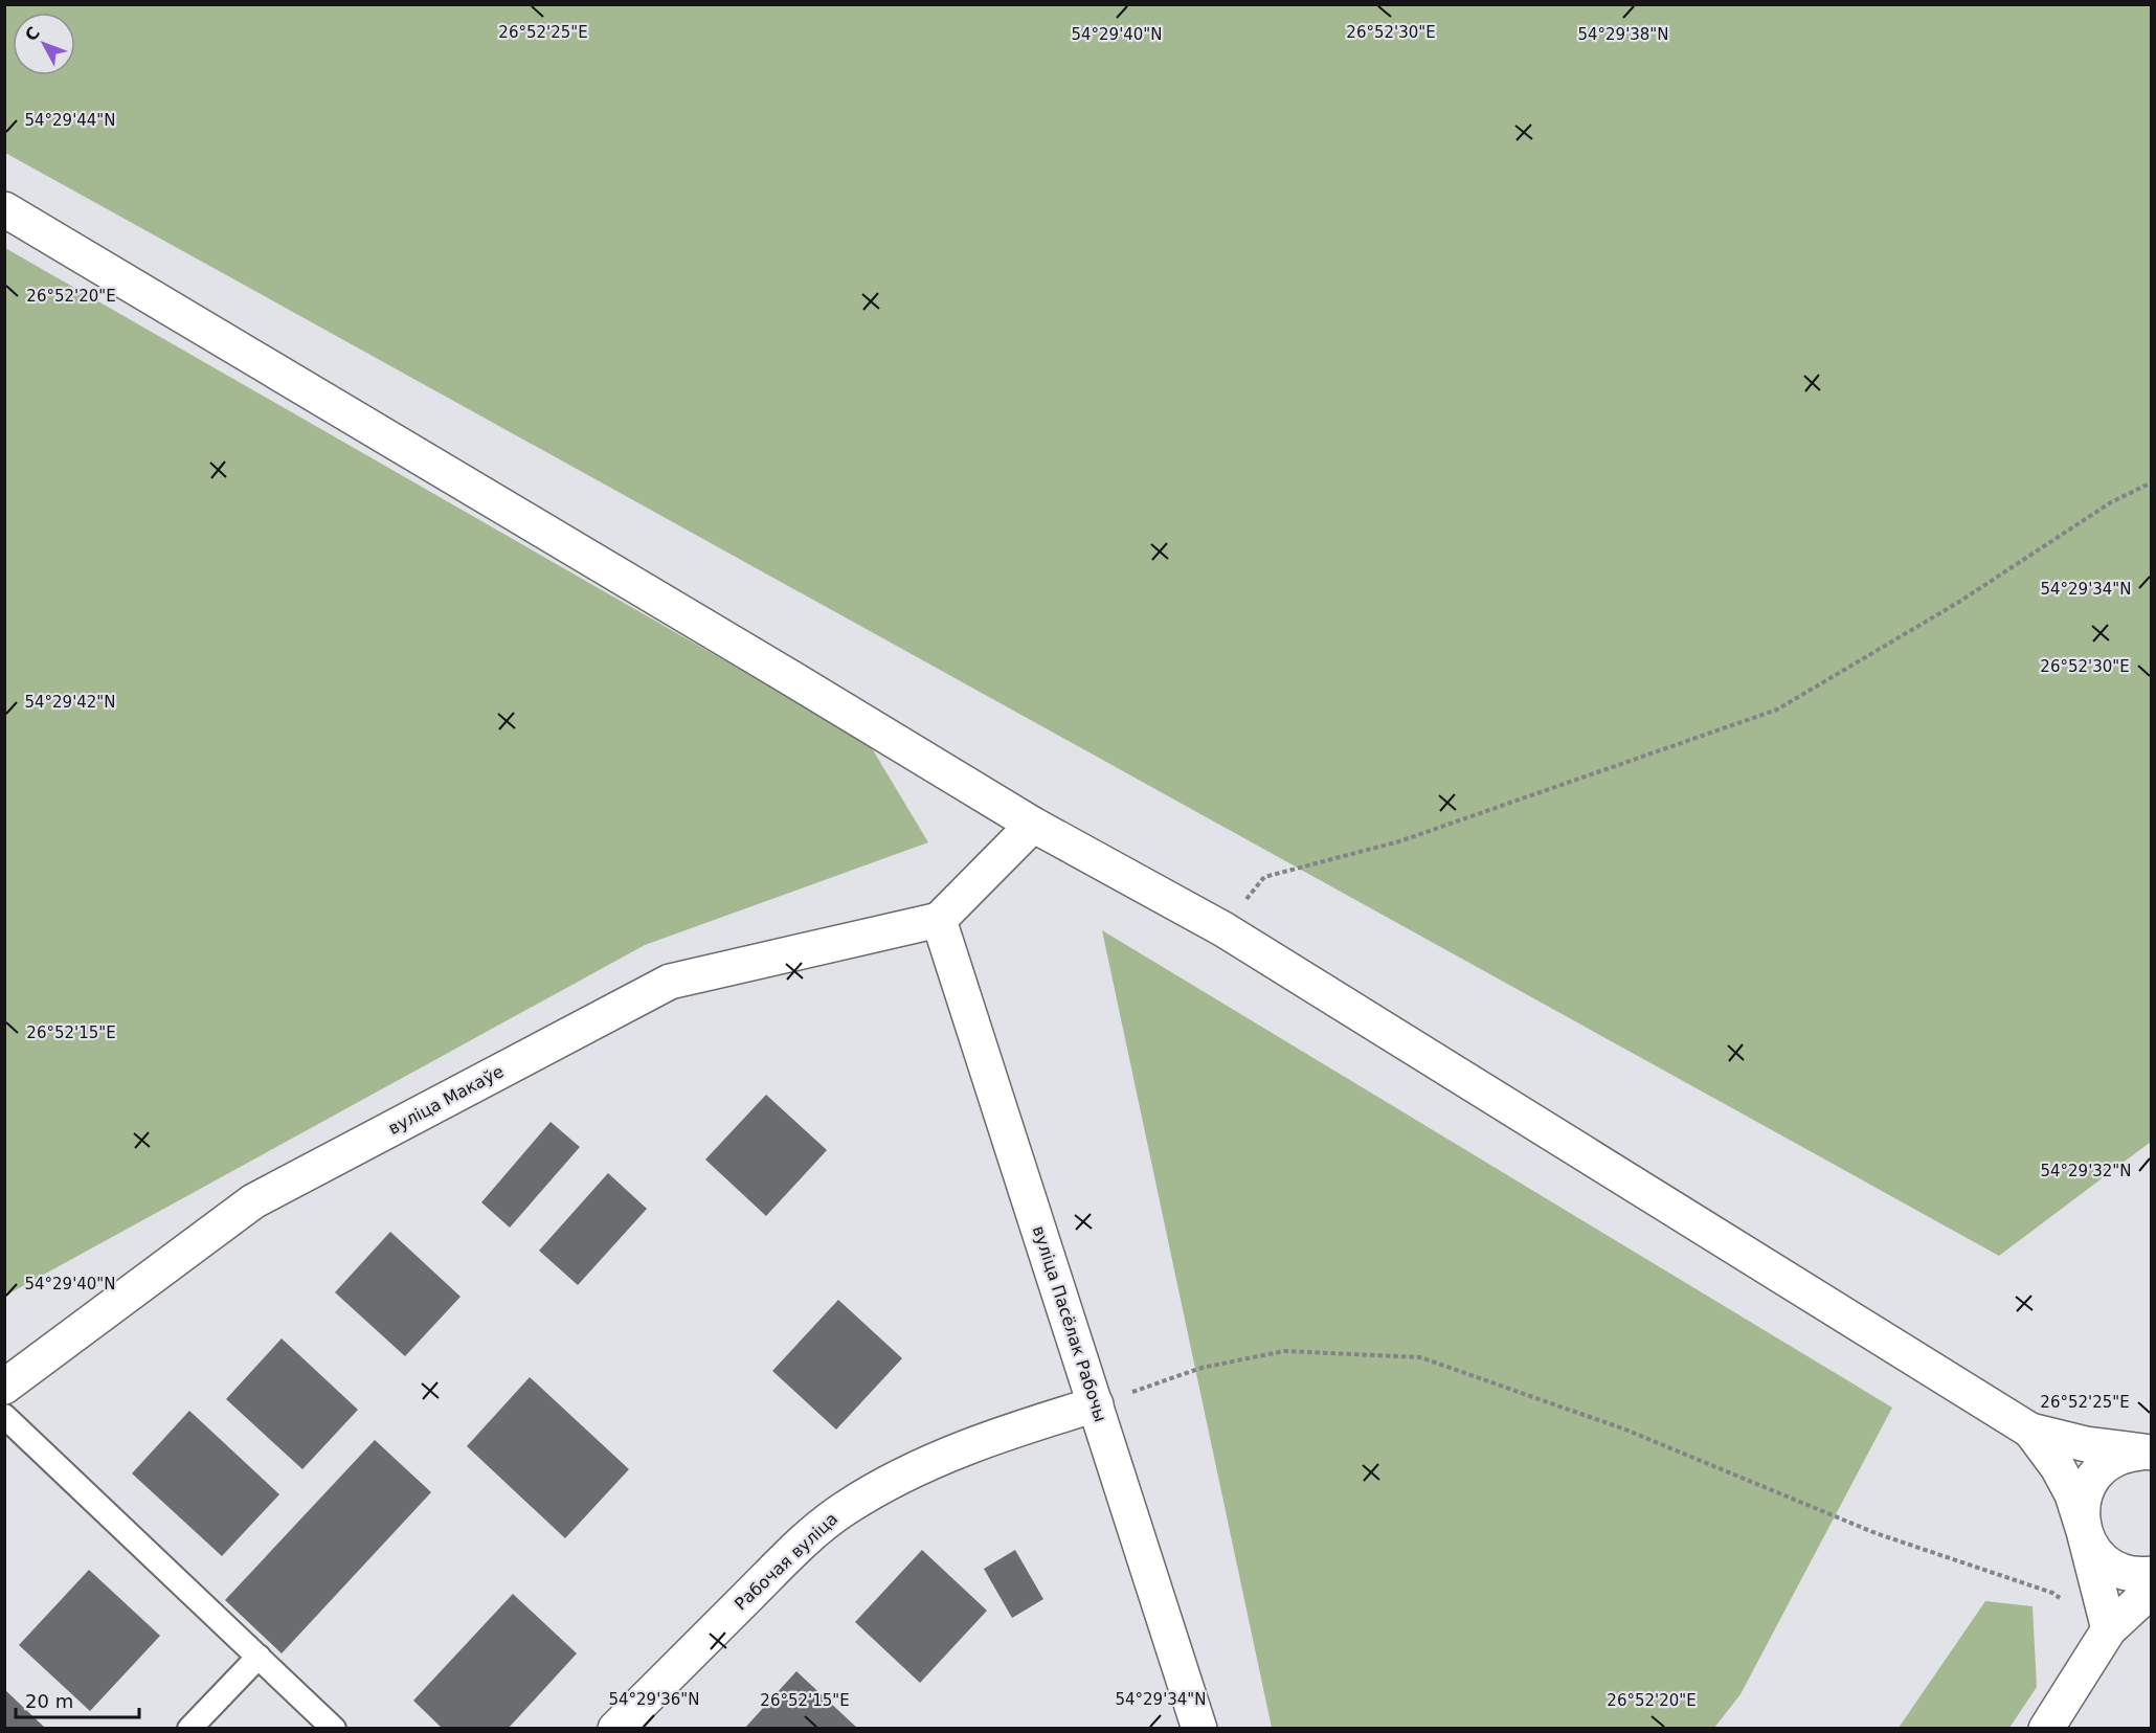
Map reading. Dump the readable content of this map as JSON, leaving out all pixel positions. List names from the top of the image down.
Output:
{
  "streets": {
    "main road": ["вуліца Макаўе", "вуліца Пасёлак Рабочы", "Рабочая вуліца"]
  },
  "crossings": [
    ["вуліца Макаўе", "вуліца Пасёлак Рабочы"],
    ["вуліца Пасёлак Рабочы", "Рабочая вуліца"]
  ],
  "scale_bar": "20 m",
  "north": "top left",
  "coordinates": [
    "26°52'25\"E",
    "26°52'30\"E",
    "54°29'40\"N",
    "54°29'38\"N",
    "54°29'44\"N",
    "26°52'20\"E",
    "54°29'34\"N",
    "54°29'42\"N",
    "26°52'15\"E",
    "54°29'32\"N",
    "54°29'36\"N"
  ]
}
